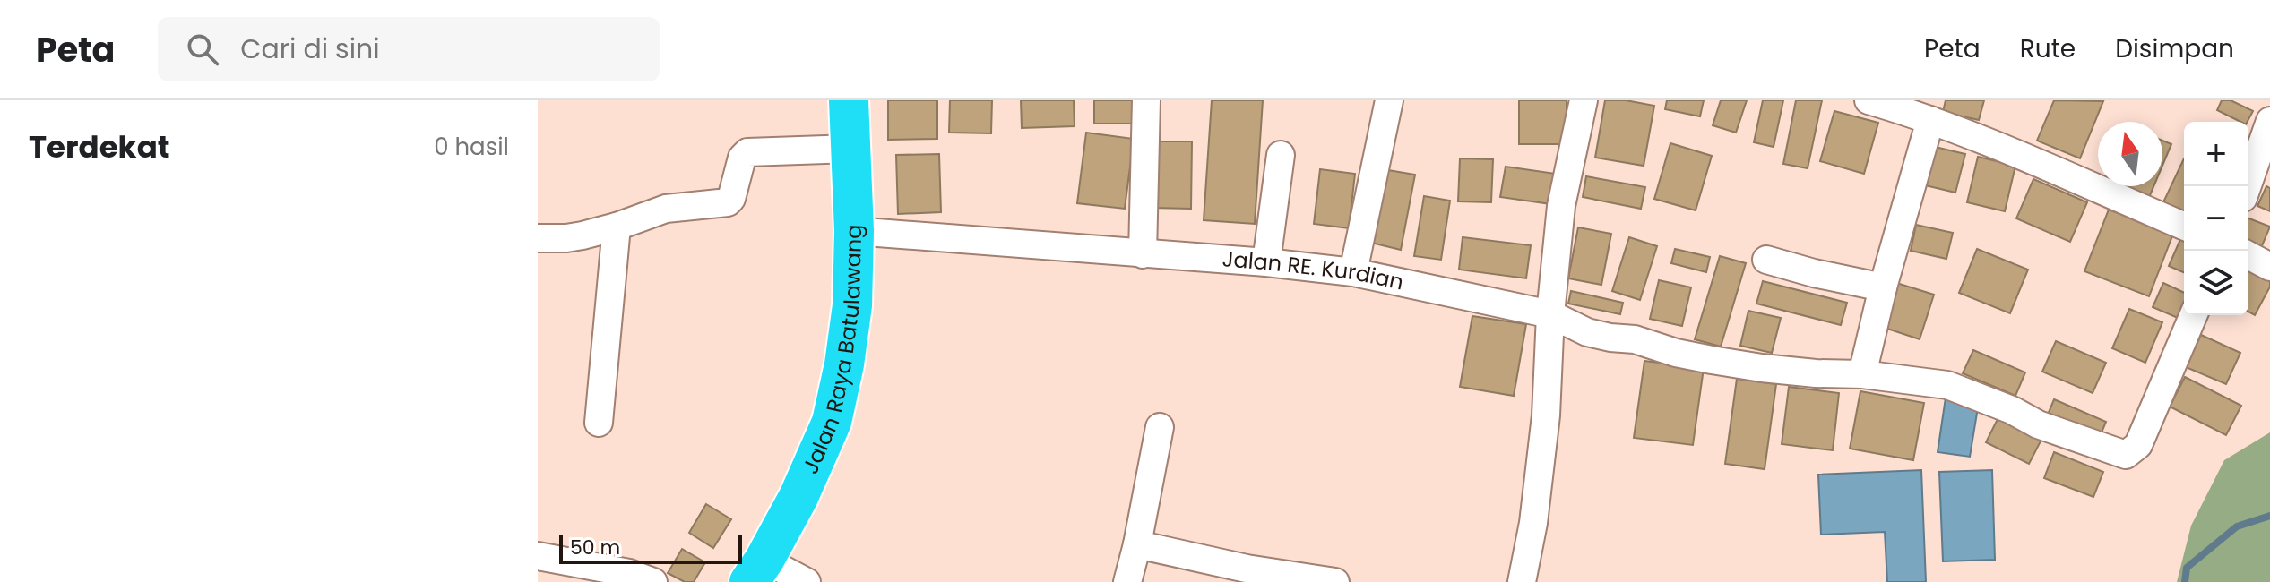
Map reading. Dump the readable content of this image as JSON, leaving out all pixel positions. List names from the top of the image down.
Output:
{
  "streets": {
    "highway": ["Jalan Raya Batulawang"],
    "street": ["Jalan RE. Kurdian"]
  },
  "crossings": [
    ["Jalan RE. Kurdian", "Jalan Raya Batulawang"]
  ],
  "scale_bar": "50 m",
  "north": "top",
  "page": {
    "header": "Peta",
    "search": "Cari di sini",
    "nav": ["Peta", "Rute", "Disimpan"],
    "heading": ["Terdekat", "0 hasil"],
    "map_buttons": ["+", "−"],
    "scale": "50 m"
  }
}
